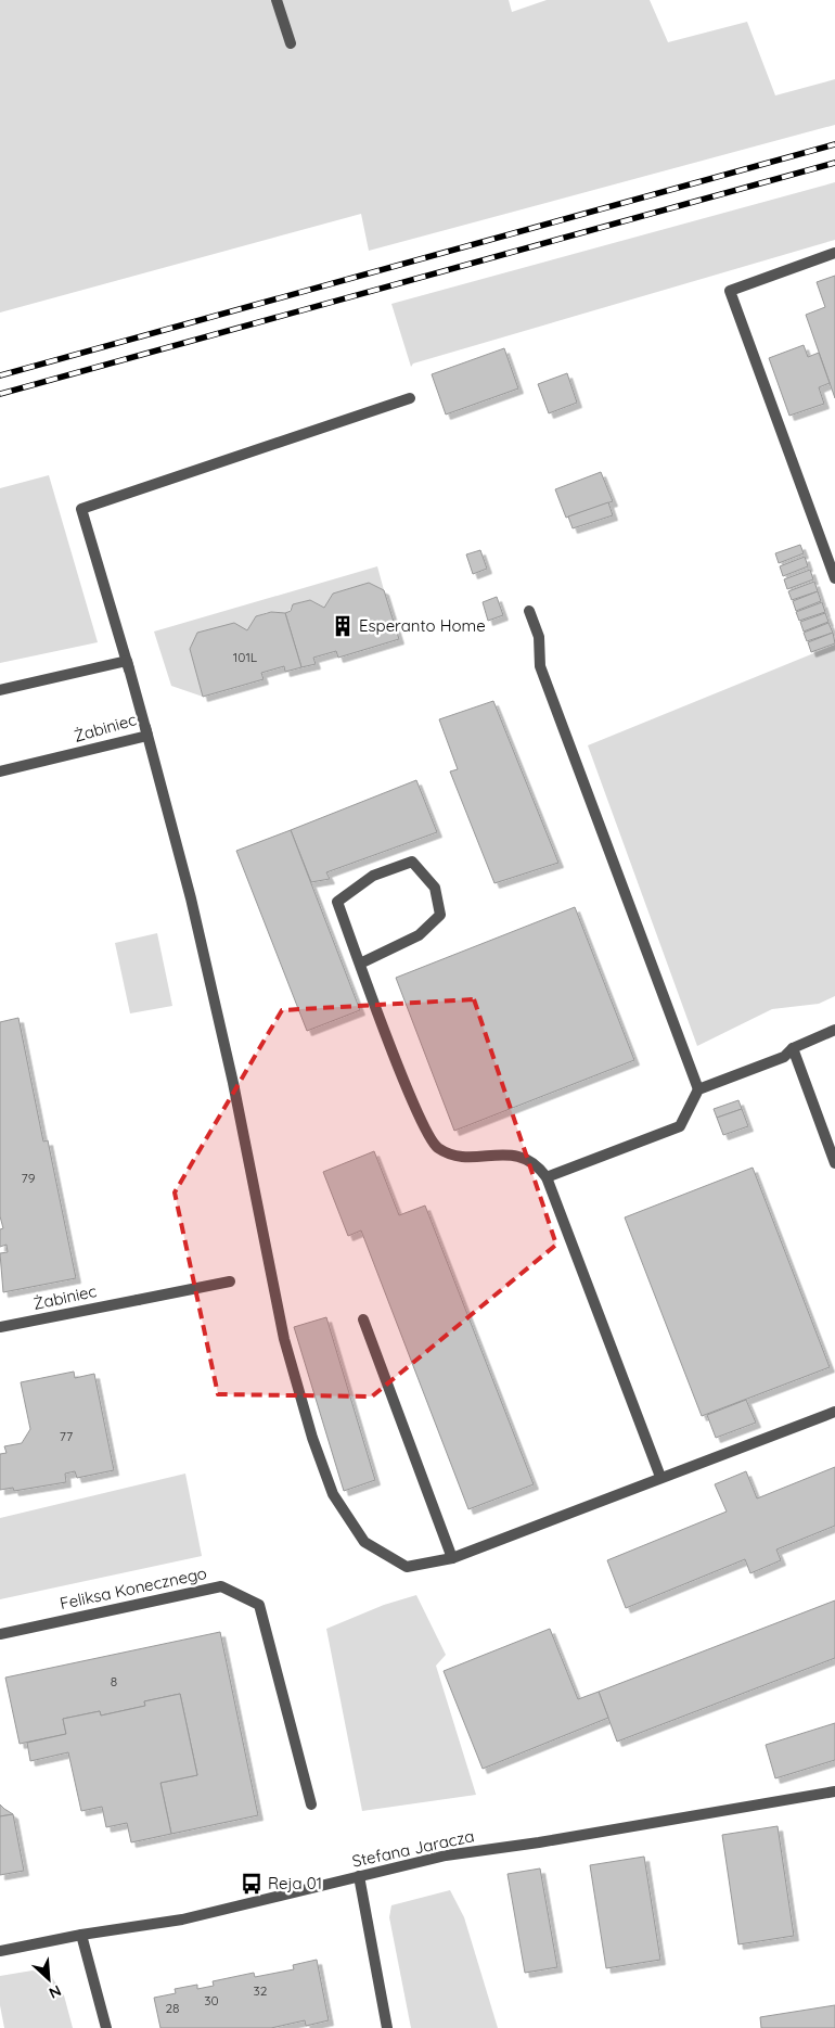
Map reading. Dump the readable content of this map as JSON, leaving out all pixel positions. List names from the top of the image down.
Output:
{
  "streets": {
    "street": ["Żabiniec", "Feliksa Konecznego", "Stefana Jaracza"]
  },
  "places": {
    "building": ["Esperanto Home"],
    "bus stop": ["Reja 01"]
  },
  "house_numbers": [
    "101L",
    "79",
    "77",
    "8",
    "32",
    "30",
    "28"
  ],
  "north": "bottom right"
}
